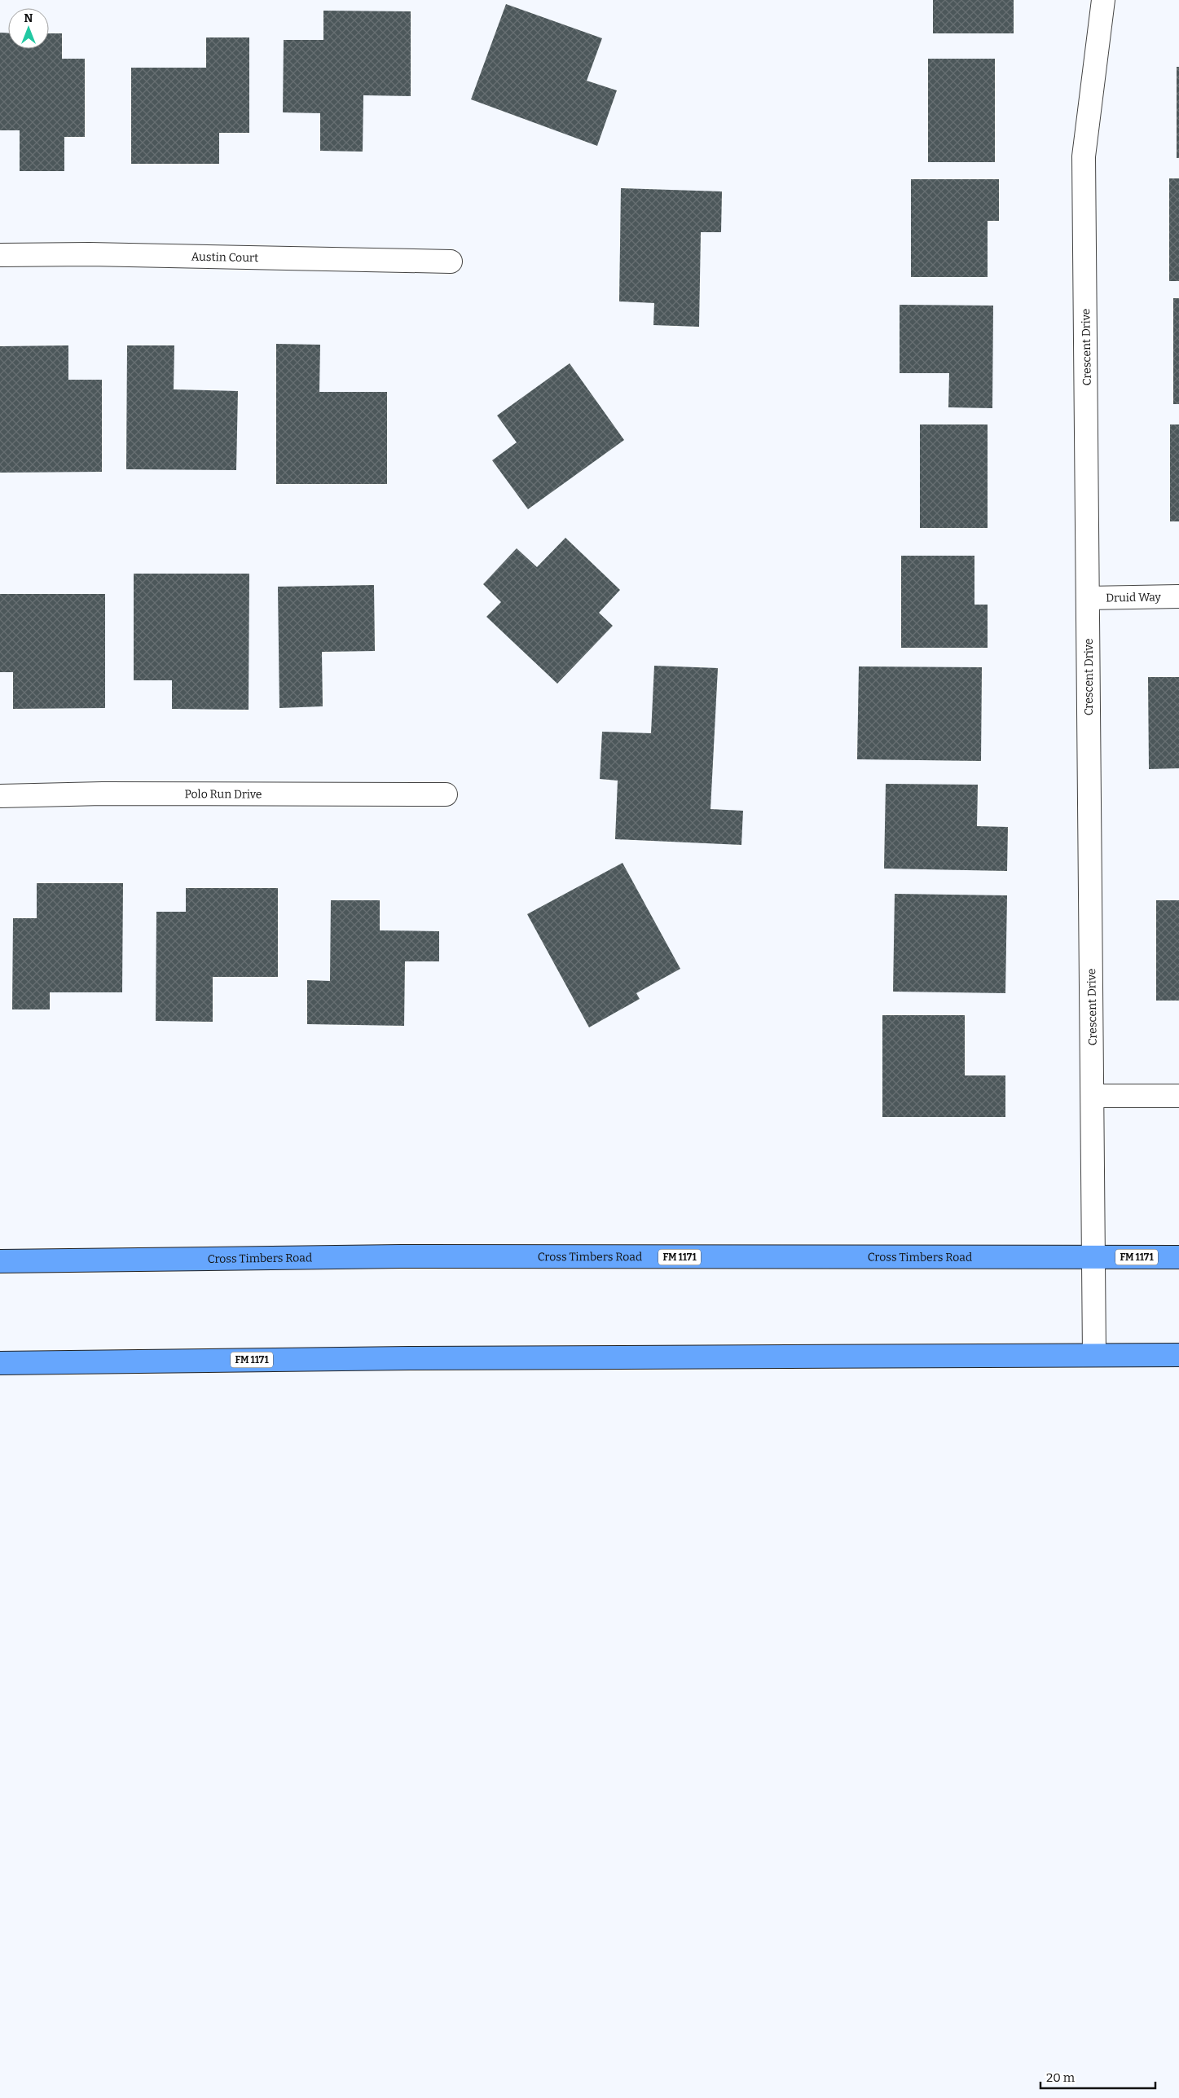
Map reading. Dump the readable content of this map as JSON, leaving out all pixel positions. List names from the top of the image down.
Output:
{
  "streets": {
    "main road": ["Cross Timbers Road", "FM 1171"],
    "street": [
      "Austin Court",
      "Crescent Drive",
      "Druid Way",
      "Polo Run Drive"
    ]
  },
  "crossings": [
    ["Crescent Drive", "Druid Way"],
    ["Crescent Drive", "Cross Timbers Road"],
    ["Crescent Drive", "FM 1171"]
  ],
  "scale_bar": "20 m",
  "north": "top"
}
